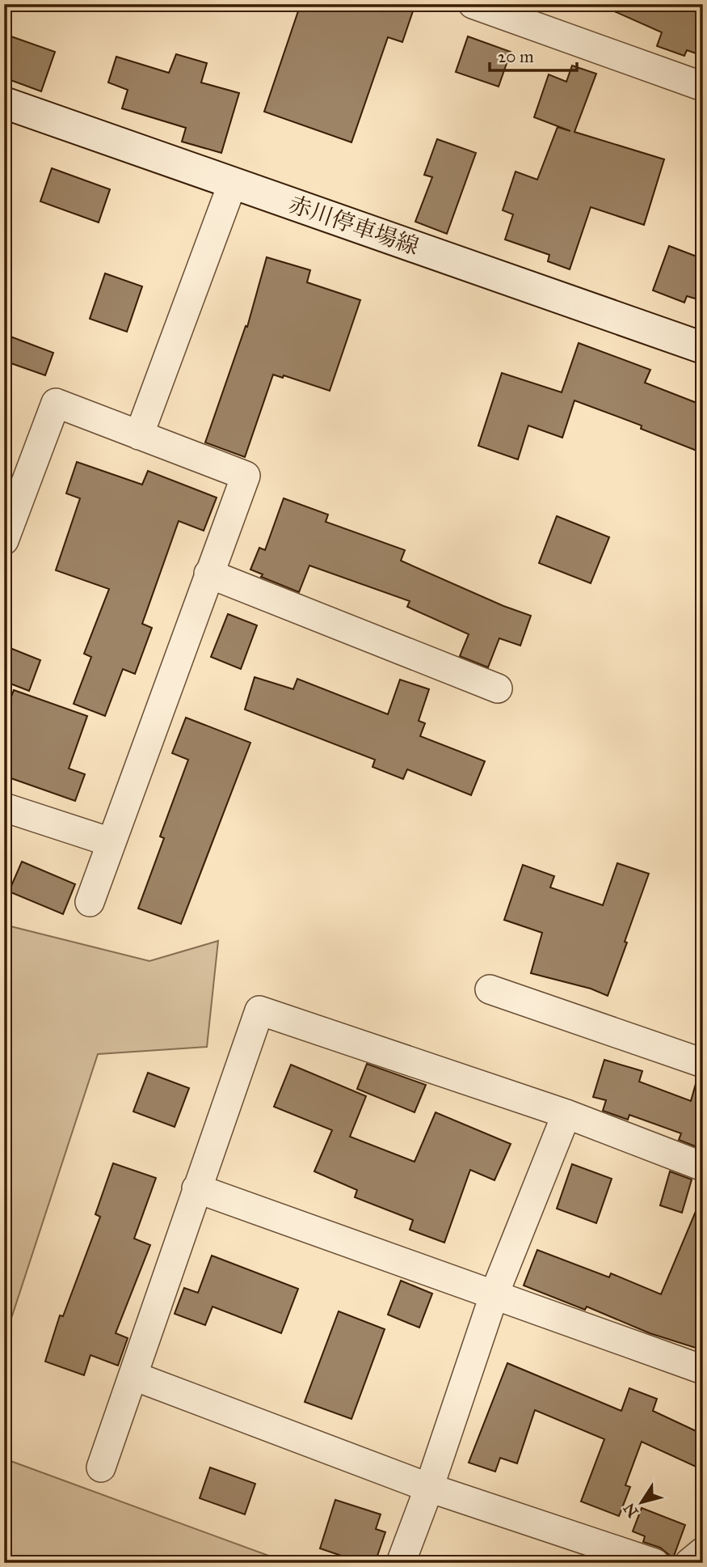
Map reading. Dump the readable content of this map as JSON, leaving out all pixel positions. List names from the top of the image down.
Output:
{
  "streets": {
    "main road": ["赤川停車場線"]
  },
  "scale_bar": "20 m",
  "north": "bottom left"
}
